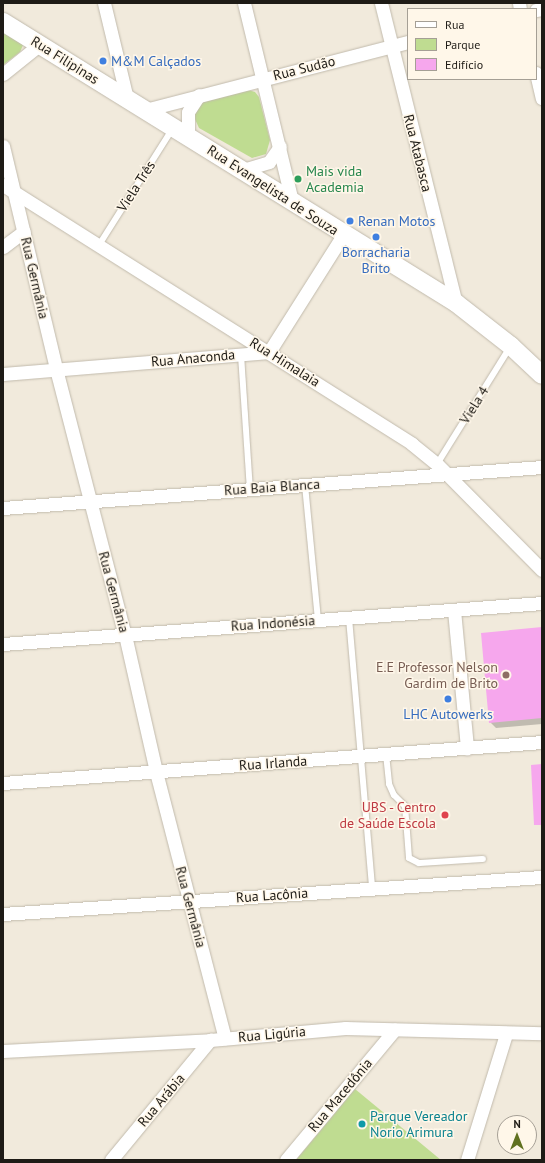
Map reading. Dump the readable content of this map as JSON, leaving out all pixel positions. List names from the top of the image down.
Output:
{
  "streets": {
    "main road": ["Rua Filipinas", "Rua Evangelista de Souza"],
    "street": [
      "Rua Sudão",
      "Rua Atabasca",
      "Rua Germânia",
      "Rua Anaconda",
      "Rua Himalaia",
      "Rua Baia Blanca",
      "Rua Indonésia",
      "Rua Irlanda",
      "Rua Lacônia",
      "Rua Ligúria",
      "Rua Macedônia",
      "Rua Arábia"
    ],
    "lane": ["Viela Três", "Viela 4"]
  },
  "crossings": [
    ["Rua Filipinas", "Rua Evangelista de Souza"],
    ["Rua Sudão", "Rua Atabasca"],
    ["Rua Sudão", "Rua Evangelista de Souza"],
    ["Rua Atabasca", "Rua Evangelista de Souza"],
    ["Viela Três", "Rua Evangelista de Souza"],
    ["Viela Três", "Rua Himalaia"],
    ["Rua Evangelista de Souza", "Viela 4"],
    ["Rua Germânia", "Rua Anaconda"],
    ["Rua Germânia", "Rua Himalaia"],
    ["Rua Germânia", "Rua Baia Blanca"],
    ["Rua Germânia", "Rua Indonésia"],
    ["Rua Germânia", "Rua Irlanda"],
    ["Rua Germânia", "Rua Lacônia"],
    ["Rua Germânia", "Rua Ligúria"],
    ["Rua Anaconda", "Rua Himalaia"],
    ["Rua Himalaia", "Viela 4"],
    ["Rua Himalaia", "Rua Baia Blanca"],
    ["Rua Ligúria", "Rua Macedônia"],
    ["Rua Ligúria", "Rua Arábia"]
  ],
  "places": [
    "M&M Calçados",
    "Mais vida Academia",
    "Renan Motos",
    "Borracharia Brito",
    "E.E Professor Nelson Gardim de Brito",
    "LHC Autowerks",
    "UBS - Centro de Saúde Escola",
    "Parque Vereador Norio Arimura"
  ],
  "legend": ["Rua", "Parque", "Edifício"],
  "north": "top"
}
